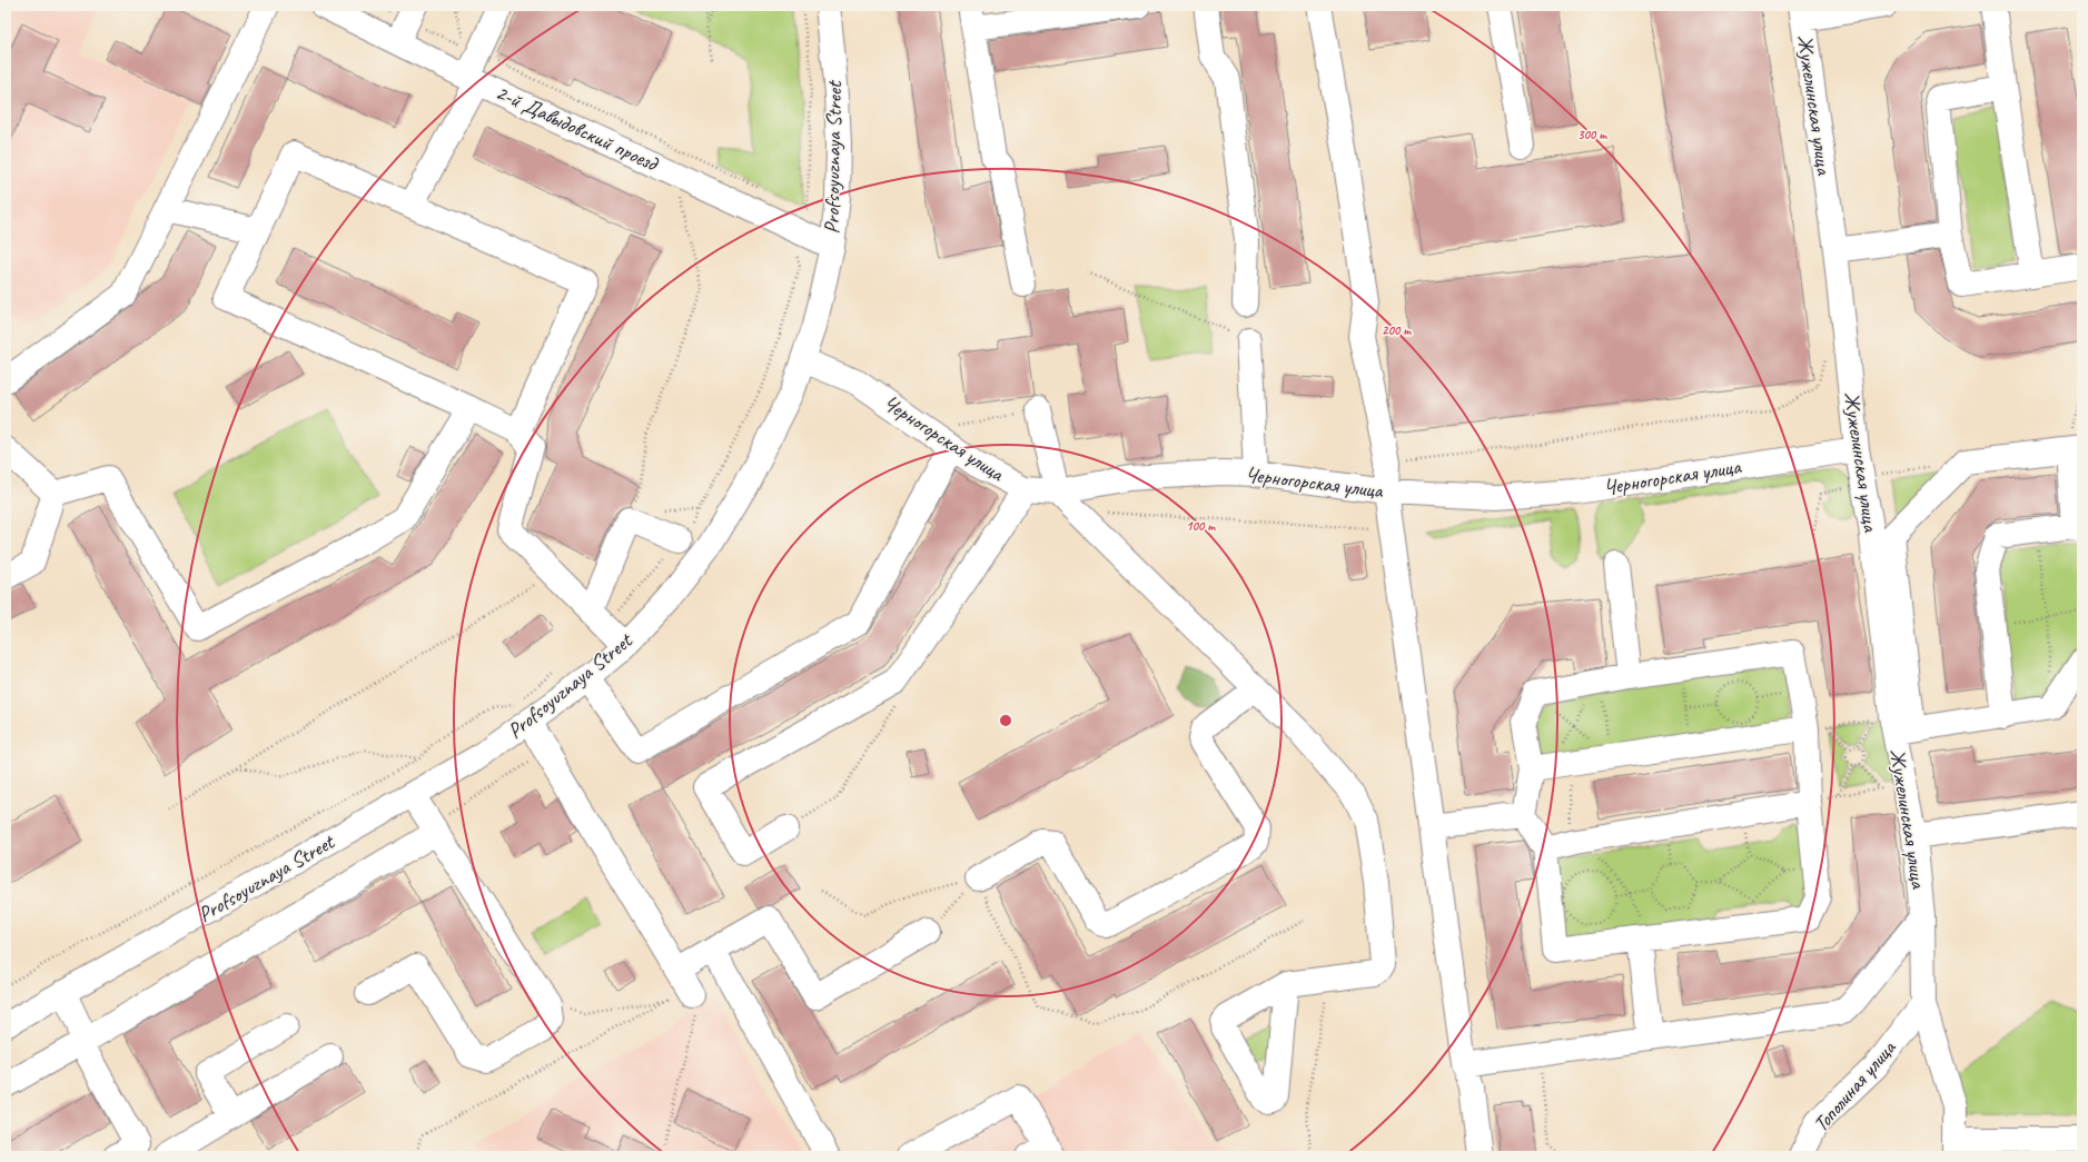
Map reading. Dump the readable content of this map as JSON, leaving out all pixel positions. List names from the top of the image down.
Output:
{
  "streets": {
    "street": [
      "Жужелинская улица",
      "2-й Давыдовский проезд",
      "Profsoyuznaya Street",
      "Черногорская улица",
      "Тополиная улица"
    ]
  },
  "crossings": [
    ["Жужелинская улица", "Черногорская улица"],
    ["2-й Давыдовский проезд", "Profsoyuznaya Street"],
    ["Profsoyuznaya Street", "Черногорская улица"]
  ],
  "rings": ["300 m", "200 m", "100 m"]
}
